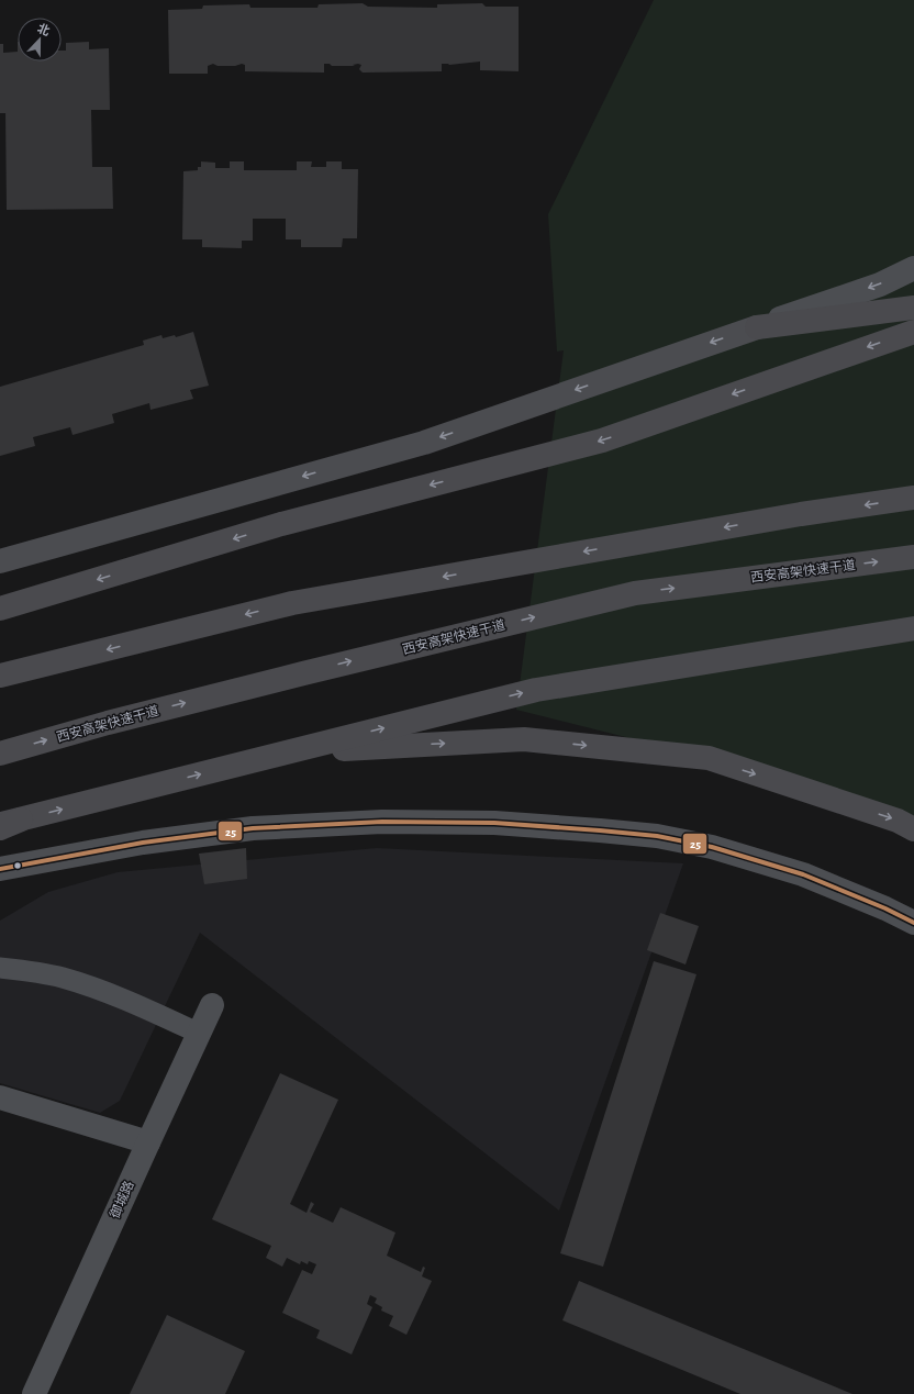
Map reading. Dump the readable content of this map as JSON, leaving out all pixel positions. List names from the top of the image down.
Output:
{
  "streets": {
    "highway": ["西安高架快速干道"],
    "street": ["御城路"]
  },
  "lines": ["transit line 25"],
  "north": "top"
}
